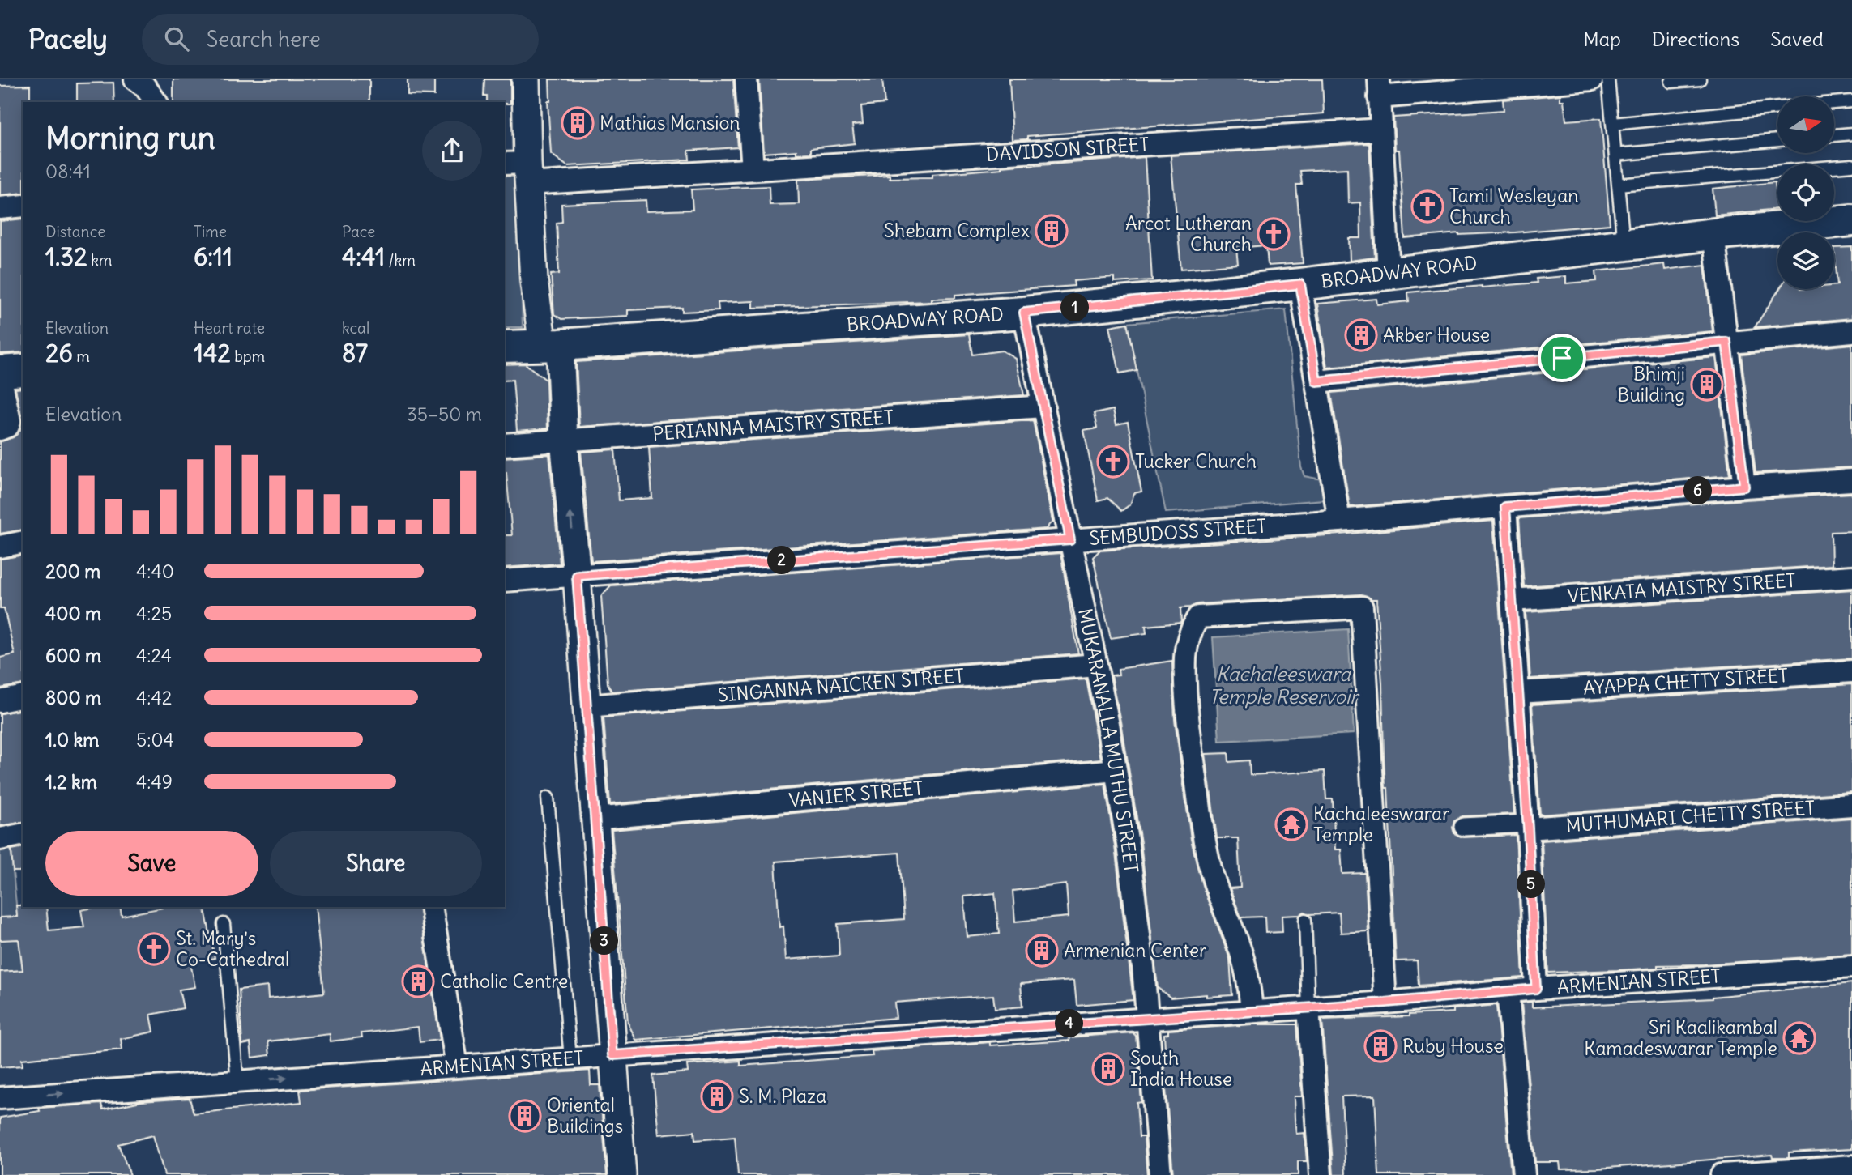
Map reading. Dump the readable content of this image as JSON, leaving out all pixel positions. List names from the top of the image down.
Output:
{
  "streets": {
    "main road": ["BROADWAY ROAD"],
    "street": [
      "DAVIDSON STREET",
      "PERIANNA MAISTRY STREET",
      "SEMBUDOSS STREET",
      "VENKATA MAISTRY STREET",
      "AYAPPA CHETTY STREET",
      "SINGANNA NAICKEN STREET",
      "MUKARANALLA MUTHU STREET",
      "VANIER STREET",
      "MUTHUMARI CHETTY STREET",
      "ARMENIAN STREET"
    ]
  },
  "crossings": [
    ["BROADWAY ROAD", "MUKARANALLA MUTHU STREET"],
    ["PERIANNA MAISTRY STREET", "MUKARANALLA MUTHU STREET"],
    ["SEMBUDOSS STREET", "MUKARANALLA MUTHU STREET"],
    ["SINGANNA NAICKEN STREET", "MUKARANALLA MUTHU STREET"],
    ["MUKARANALLA MUTHU STREET", "VANIER STREET"],
    ["MUKARANALLA MUTHU STREET", "ARMENIAN STREET"]
  ],
  "water": ["Kachaleeswara Temple Reservoir"],
  "places": {
    "building": [
      "Mathias Mansion",
      "Shebam Complex",
      "Akber House",
      "Bhimji Building",
      "Armenian Center",
      "Catholic Centre",
      "Ruby House",
      "South India House",
      "S. M. Plaza",
      "Oriental Buildings"
    ],
    "church": [
      "Tamil Wesleyan Church",
      "Arcot Lutheran Church",
      "Tucker Church",
      "St. Mary's Co-Cathedral"
    ],
    "temple": ["Kachaleeswarar Temple", "Sri Kaalikambal Kamadeswarar Temple"]
  },
  "north": "right",
  "page": {
    "header": "Pacely",
    "search": "Search here",
    "nav": ["Map", "Directions", "Saved"],
    "heading": ["Morning run", "08:41"],
    "stats": [
      ["Distance", "1.32 km"],
      ["Time", "6:11"],
      ["Pace", "4:41 /km"],
      ["Elevation", "26 m"],
      ["Heart rate", "142 bpm"],
      ["kcal", "87"]
    ],
    "pins": [
      "1",
      "6",
      "2",
      "5",
      "3",
      "4"
    ],
    "chart": ["Elevation", "35–50 m"],
    "list": [
      {
        "name": "200 m",
        "note": "4:40"
      },
      {
        "name": "400 m",
        "note": "4:25"
      },
      {
        "name": "600 m",
        "note": "4:24"
      },
      {
        "name": "800 m",
        "note": "4:42"
      },
      {
        "name": "1.0 km",
        "note": "5:04"
      },
      {
        "name": "1.2 km",
        "note": "4:49"
      }
    ],
    "buttons": ["Save", "Share"]
  }
}
